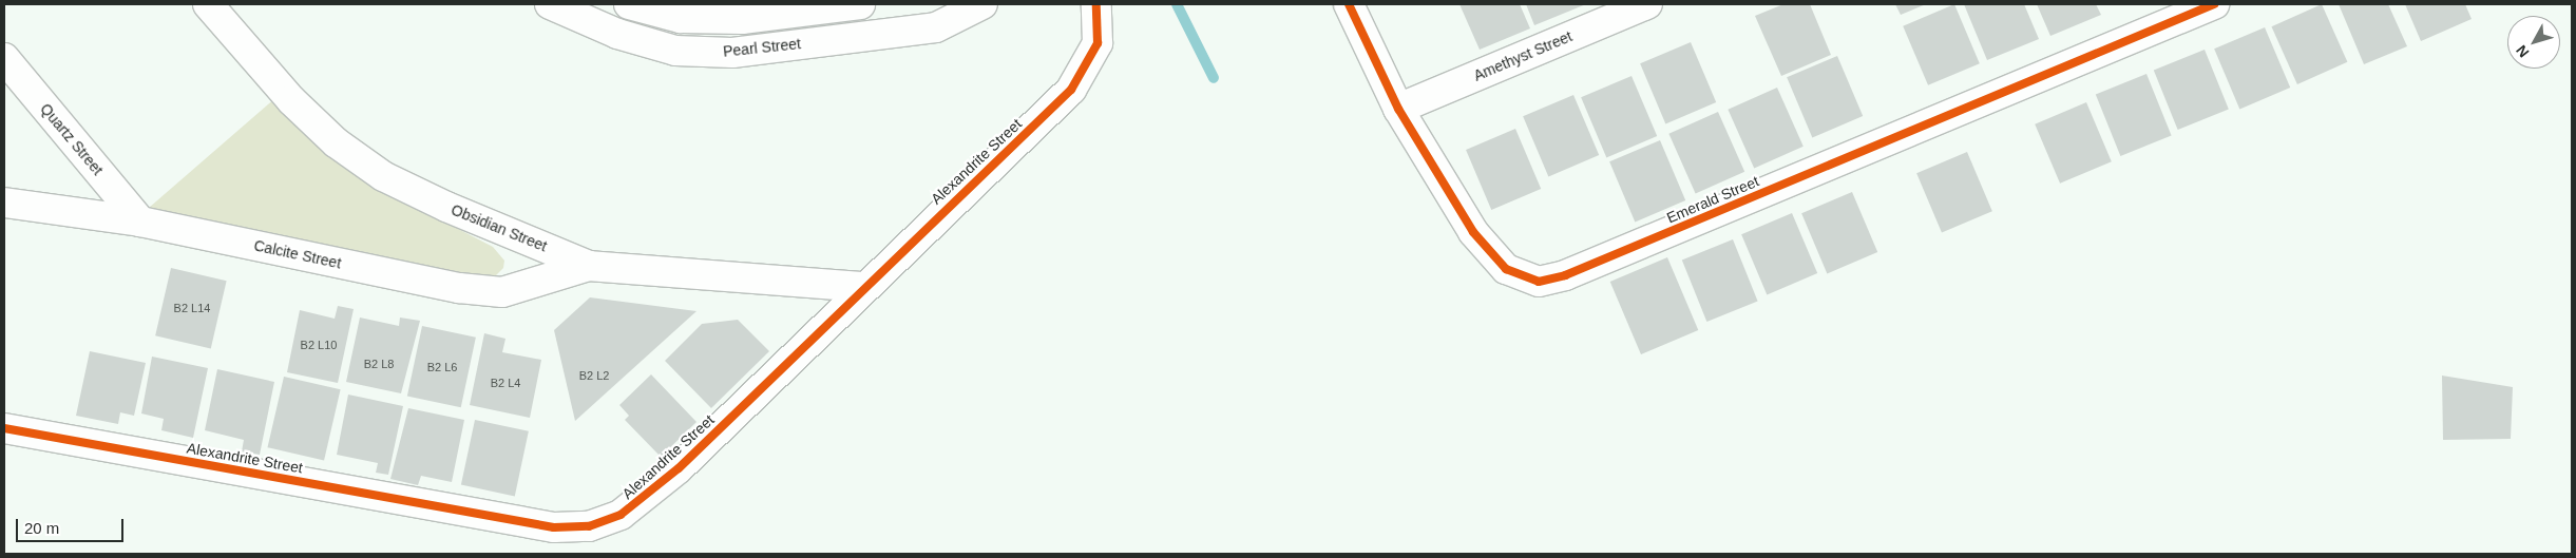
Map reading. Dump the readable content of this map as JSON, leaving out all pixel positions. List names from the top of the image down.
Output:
{
  "streets": {
    "street": [
      "Pearl Street",
      "Amethyst Street",
      "Quartz Street",
      "Alexandrite Street",
      "Emerald Street",
      "Obsidian Street",
      "Calcite Street"
    ]
  },
  "crossings": [
    ["Amethyst Street", "Emerald Street"],
    ["Quartz Street", "Calcite Street"],
    ["Alexandrite Street", "Obsidian Street"],
    ["Obsidian Street", "Calcite Street"]
  ],
  "house_numbers": [
    "B2 L14",
    "B2 L10",
    "B2 L8",
    "B2 L6",
    "B2 L2",
    "B2 L4"
  ],
  "scale_bar": "20 m",
  "north": "bottom left"
}
